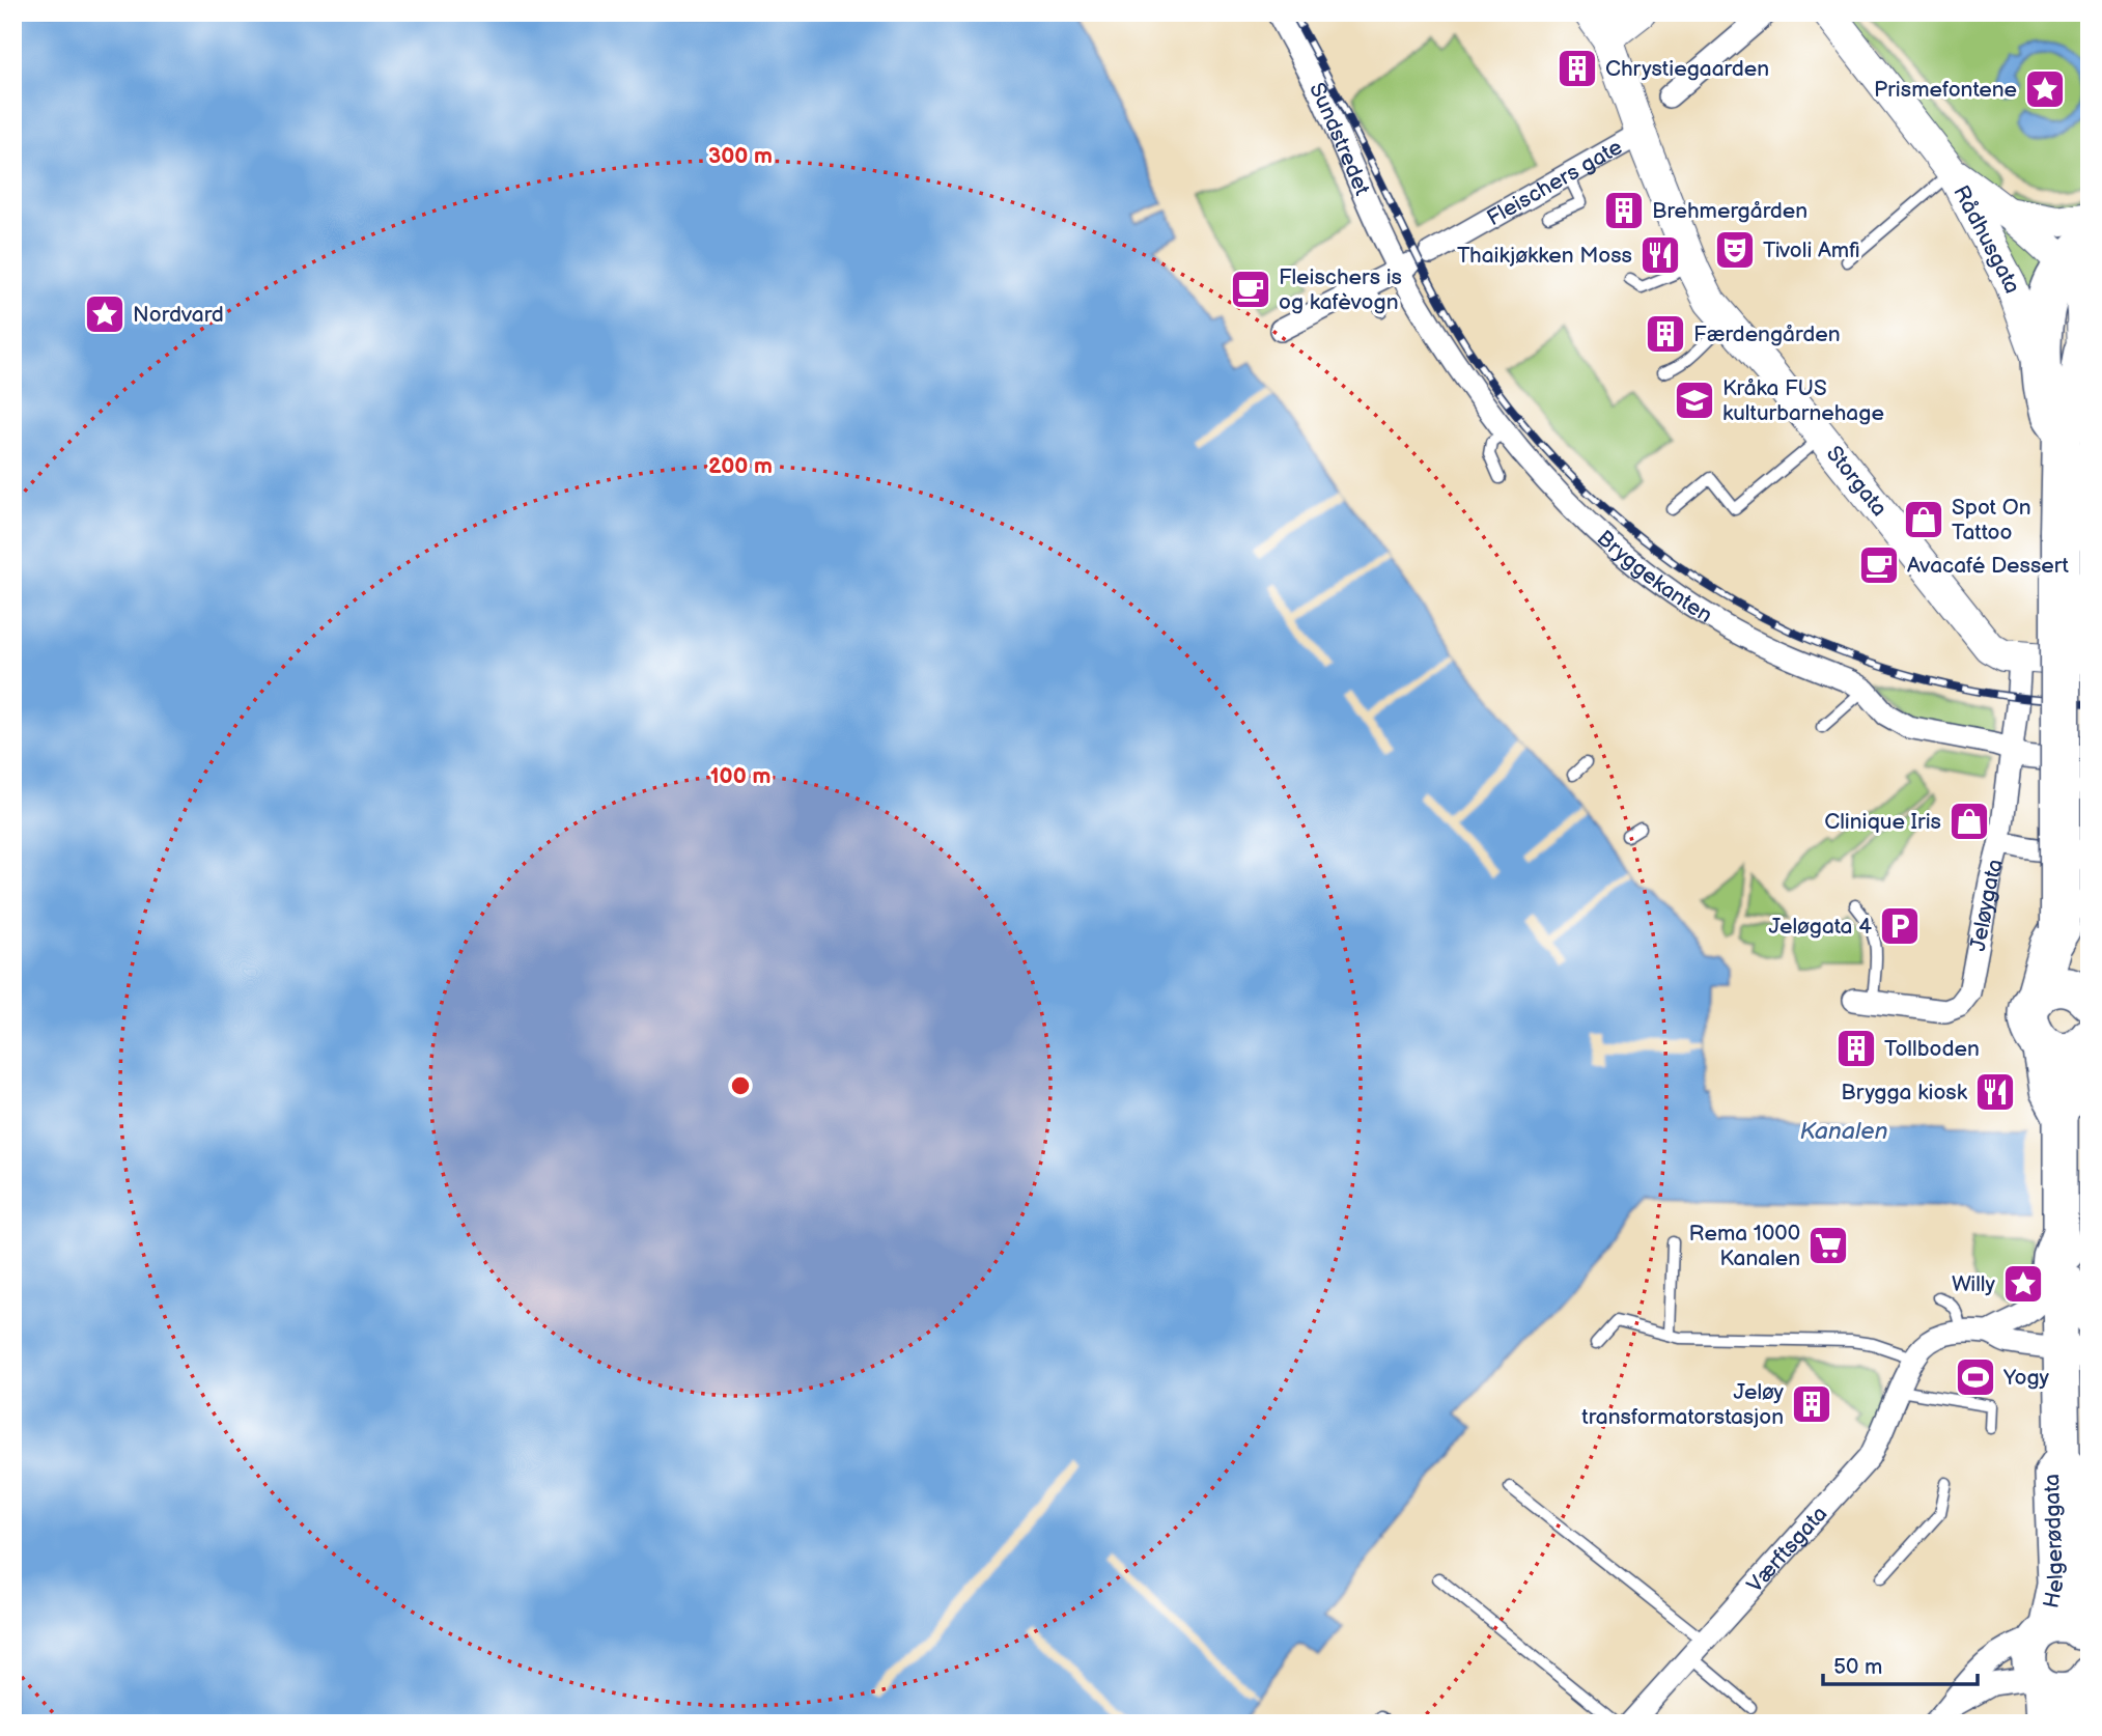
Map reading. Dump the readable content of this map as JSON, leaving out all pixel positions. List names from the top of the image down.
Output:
{
  "streets": {
    "main road": ["Helgerødgata"],
    "street": [
      "Sundstredet",
      "Fleischers gate",
      "Rådhusgata",
      "Storgata",
      "Bryggekanten",
      "Jeløygata",
      "Værftsgata"
    ]
  },
  "crossings": [
    ["Sundstredet", "Bryggekanten"],
    ["Fleischers gate", "Storgata"],
    ["Storgata", "Jeløygata"],
    ["Bryggekanten", "Jeløygata"],
    ["Helgerødgata", "Værftsgata"]
  ],
  "water": ["Kanalen"],
  "places": {
    "building": [
      "Chrystiegaarden",
      "Brehmergården",
      "Færdengården",
      "Tollboden",
      "Jeløy transformatorstasjon"
    ],
    "place": ["Prismefontene", "Nordvard", "Willy"],
    "theatre": ["Tivoli Amfi"],
    "restaurant": ["Thaikjøkken Moss", "Brygga kiosk"],
    "cafe": ["Fleischers is og kafèvogn", "Avacafé Dessert"],
    "school or university": ["Kråka FUS kulturbarnehage"],
    "shop": ["Spot On Tattoo", "Clinique Iris"],
    "parking": ["Jeløgata 4"],
    "supermarket": ["Rema 1000 Kanalen"],
    "sports": ["Yogy"]
  },
  "scale_bar": "50 m",
  "rings": ["300 m", "200 m", "100 m"]
}
